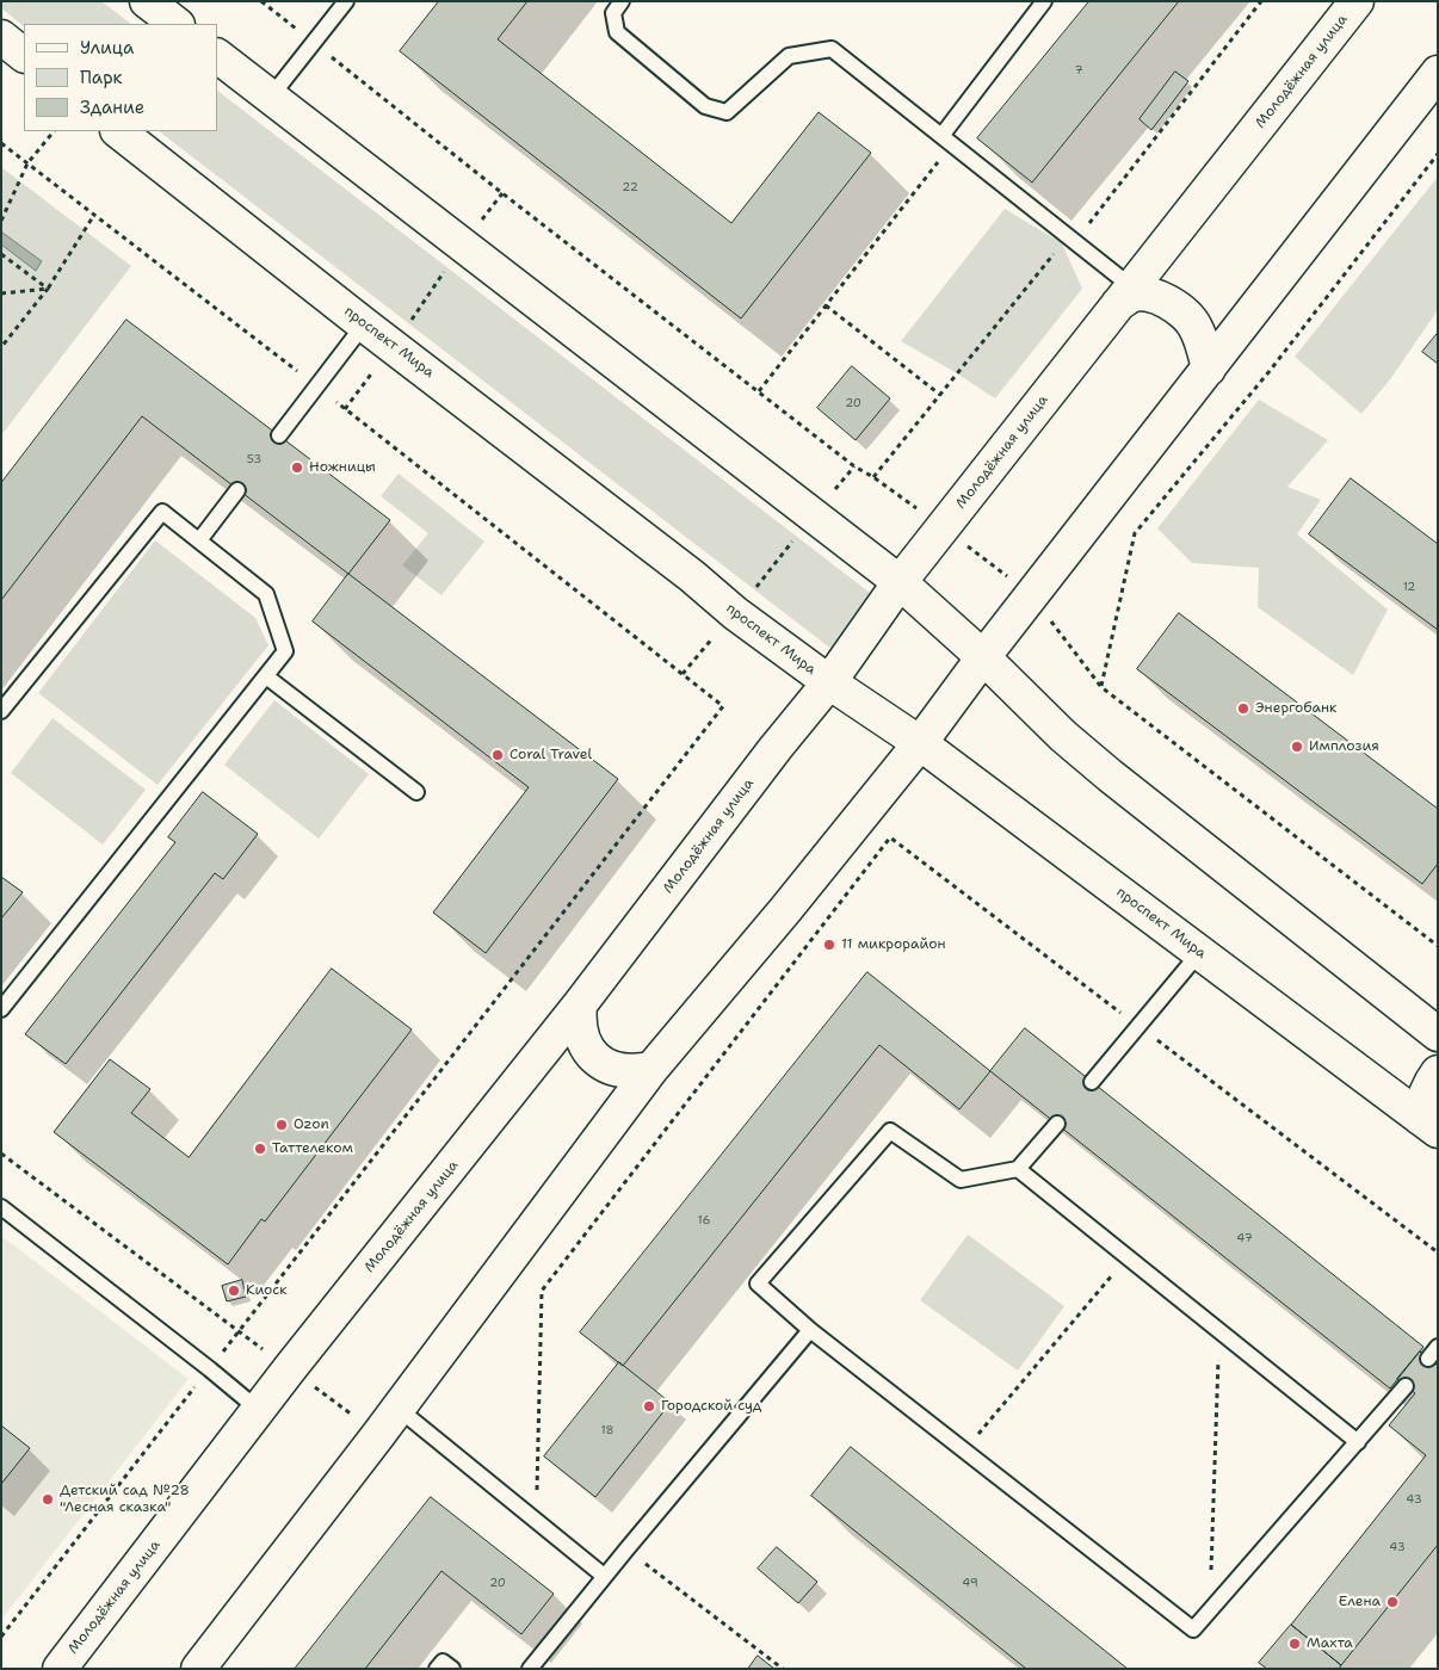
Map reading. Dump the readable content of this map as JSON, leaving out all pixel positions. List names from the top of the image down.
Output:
{
  "streets": {
    "street": ["Молодёжная улица", "проспект Мира"]
  },
  "crossings": [
    ["Молодёжная улица", "проспект Мира"]
  ],
  "places": [
    "Ножницы",
    "Энергобанк",
    "Имплозия",
    "Coral Travel",
    "11 микрорайон",
    "Ozon",
    "Таттелеком",
    "Киоск",
    "Городской суд",
    "Детский сад №28 \"Лесная сказка\"",
    "Елена",
    "Махта"
  ],
  "house_numbers": [
    "7",
    "22",
    "20",
    "53",
    "12",
    "16",
    "47",
    "18",
    "43",
    "43",
    "20",
    "49"
  ],
  "legend": ["Улица", "Парк", "Здание"]
}
